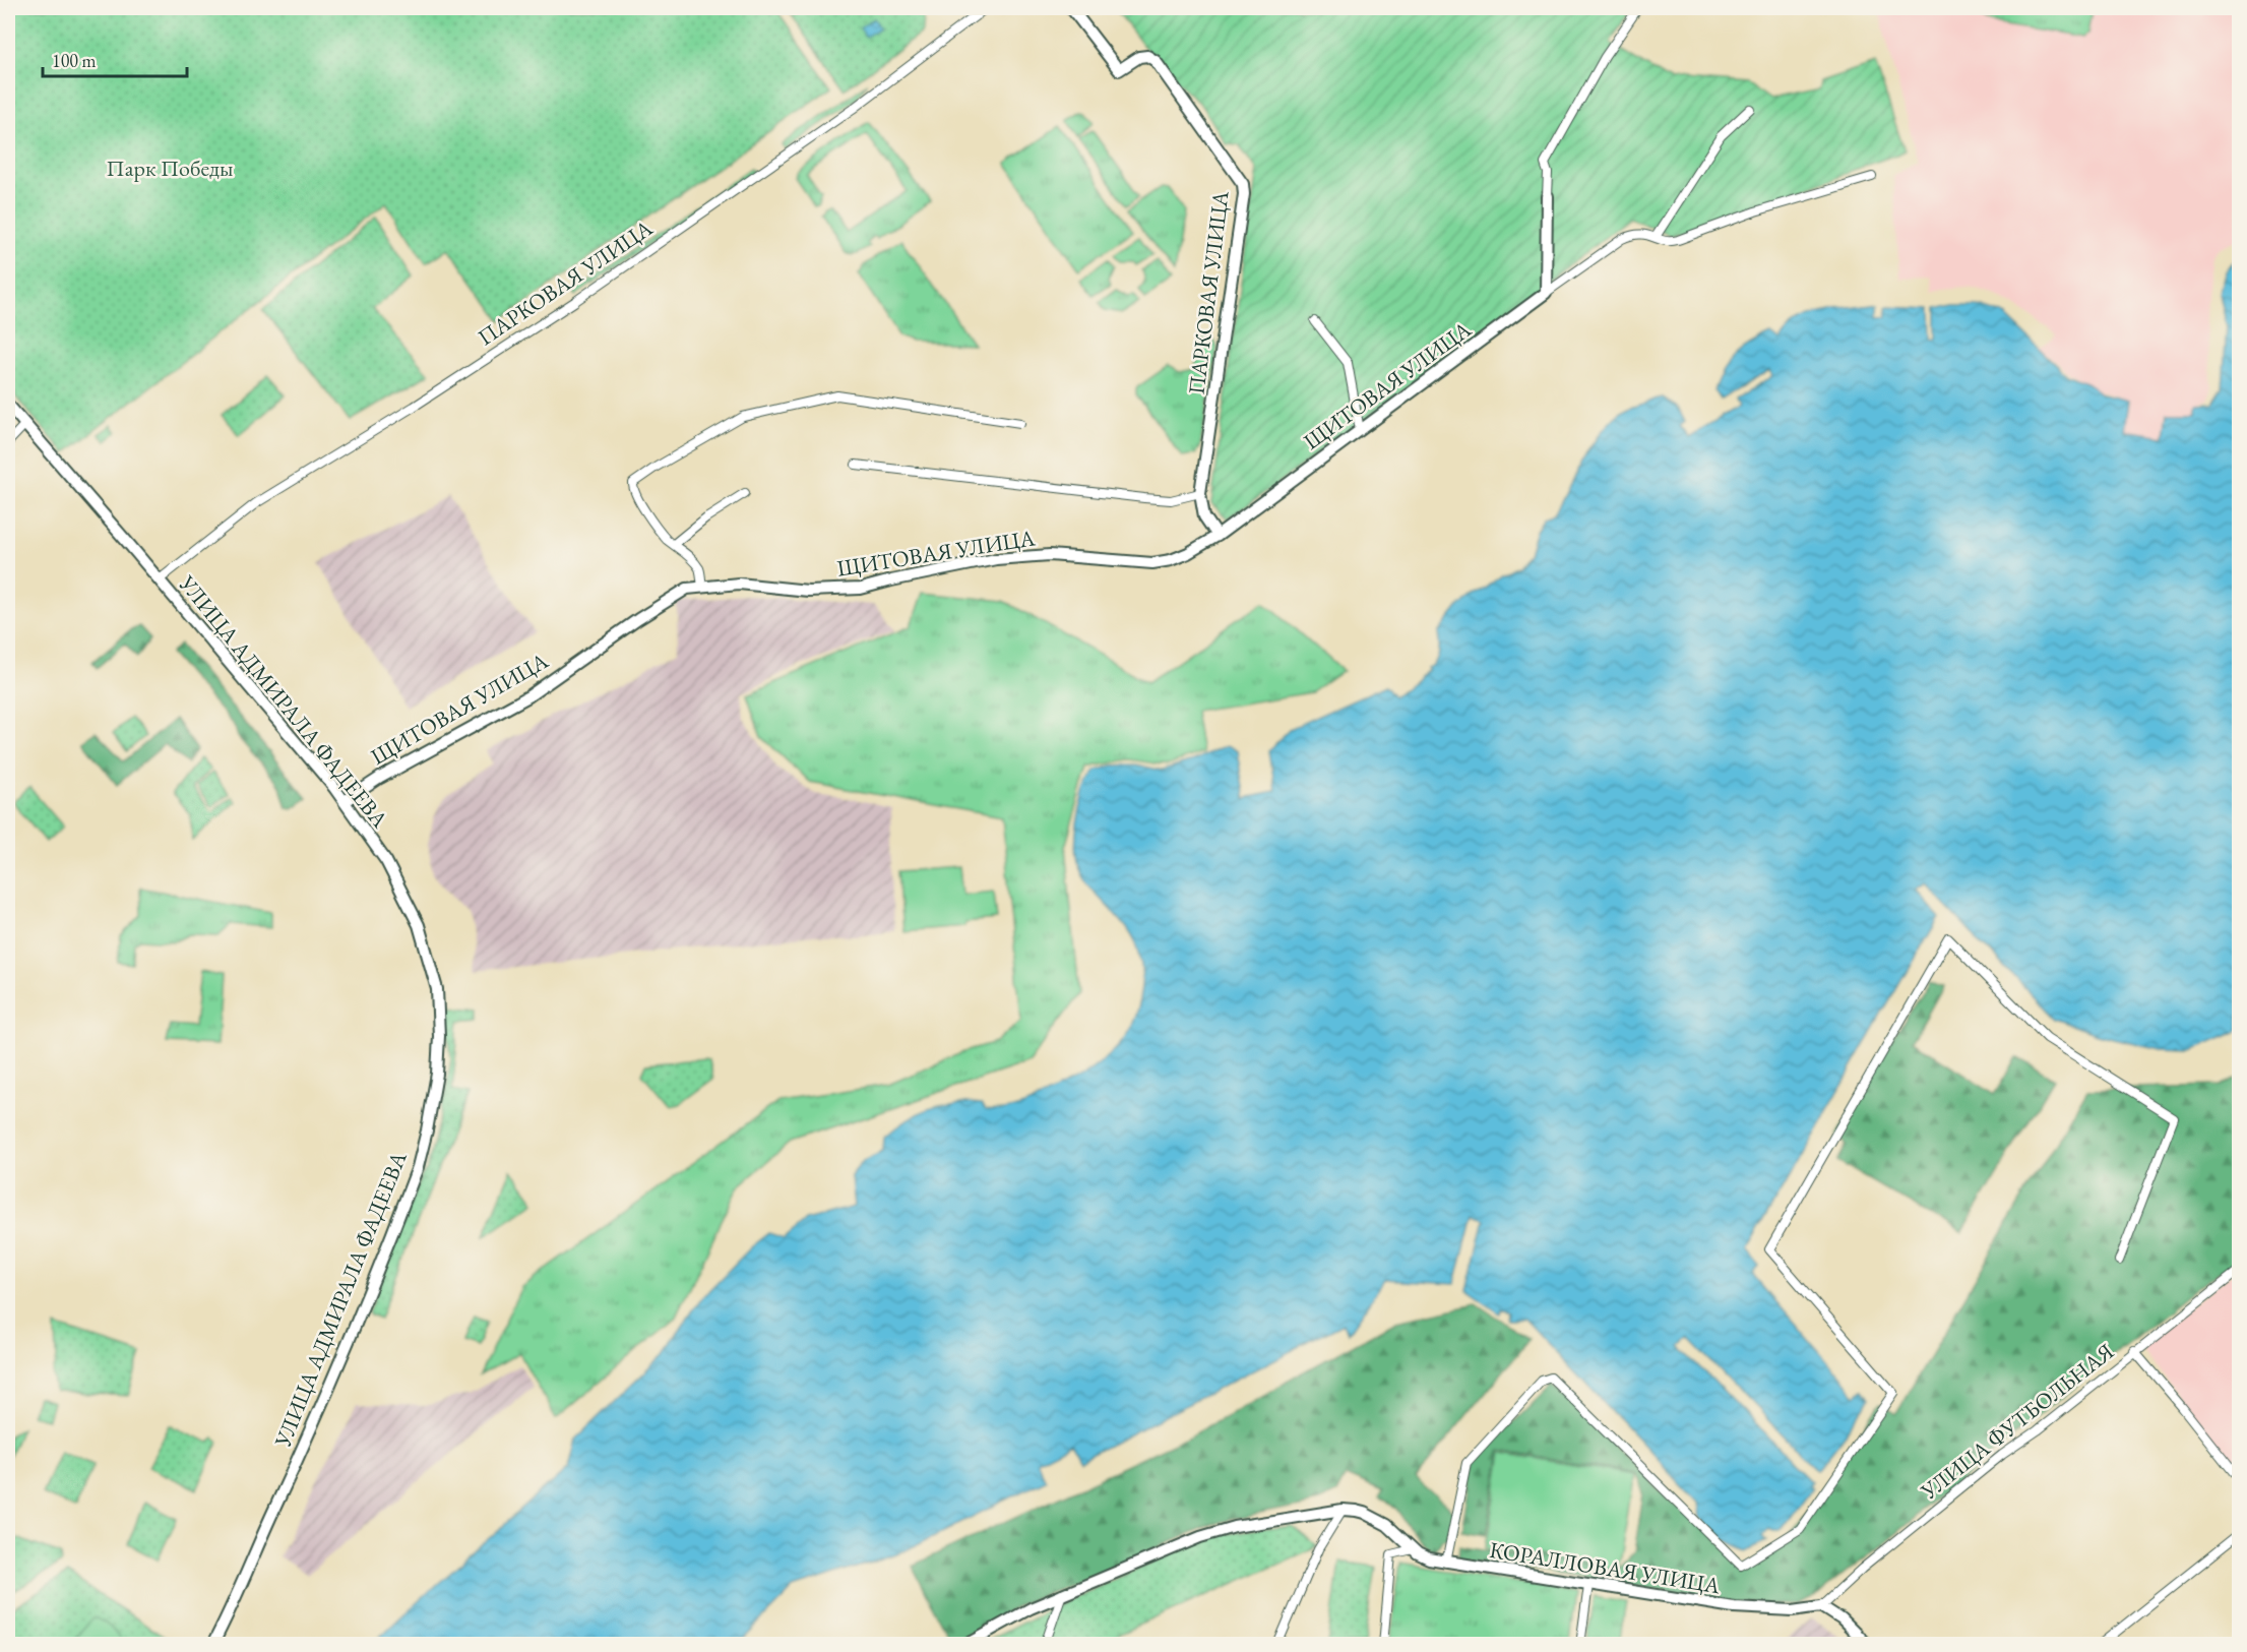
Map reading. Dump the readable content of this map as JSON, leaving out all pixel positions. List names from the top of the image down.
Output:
{
  "streets": {
    "main road": [
      "ПАРКОВАЯ УЛИЦА",
      "ЩИТОВАЯ УЛИЦА",
      "УЛИЦА АДМИРАЛА ФАДЕЕВА",
      "КОРАЛЛОВАЯ УЛИЦА"
    ],
    "street": ["УЛИЦА ФУТБОЛЬНАЯ"]
  },
  "crossings": [
    ["ПАРКОВАЯ УЛИЦА", "ЩИТОВАЯ УЛИЦА"],
    ["ПАРКОВАЯ УЛИЦА", "УЛИЦА АДМИРАЛА ФАДЕЕВА"],
    ["ЩИТОВАЯ УЛИЦА", "УЛИЦА АДМИРАЛА ФАДЕЕВА"],
    ["УЛИЦА ФУТБОЛЬНАЯ", "КОРАЛЛОВАЯ УЛИЦА"]
  ],
  "parks": ["Парк Победы"],
  "scale_bar": "100 m"
}
